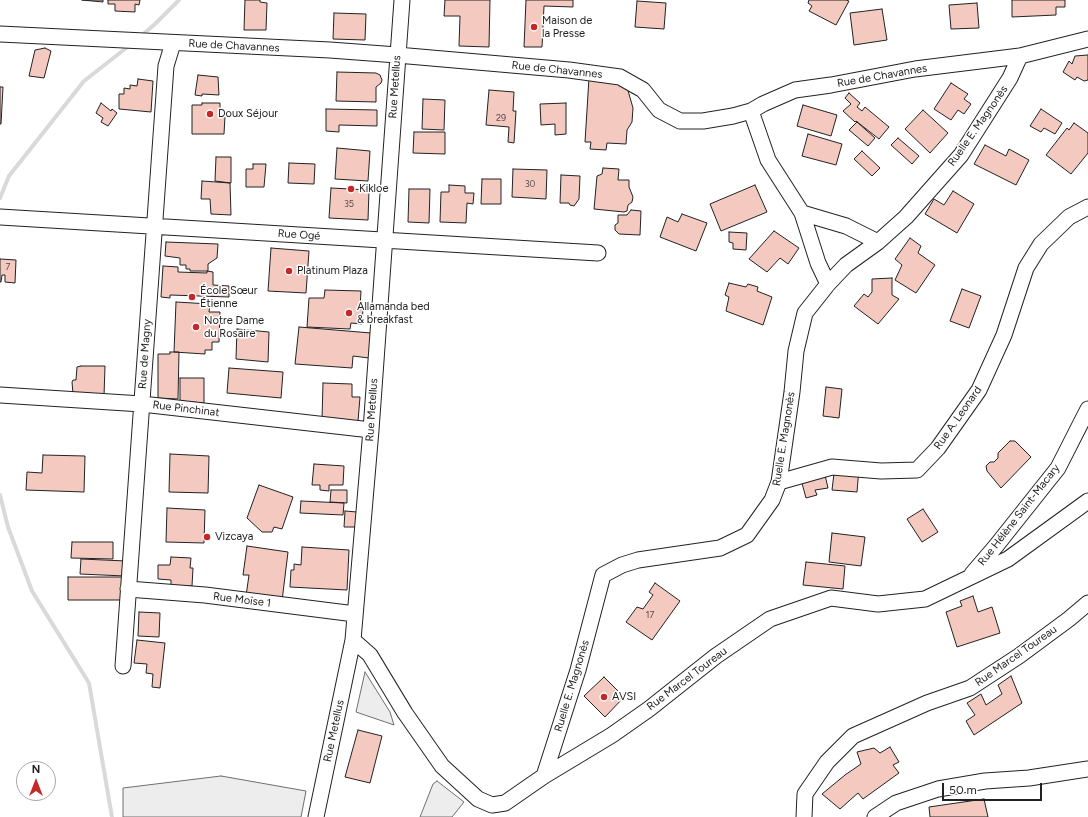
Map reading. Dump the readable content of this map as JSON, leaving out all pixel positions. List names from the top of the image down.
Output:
{
  "streets": {
    "street": [
      "Rue de Chavannes",
      "Rue Metellus",
      "Ruelle E. Magnonès",
      "Rue Ogé",
      "Rue de Magny",
      "Rue Pinchinat",
      "Rue A. Leonard",
      "Rue Hélène Saint-Macary",
      "Rue Moïse 1",
      "Rue Marcel Toureau"
    ]
  },
  "crossings": [
    ["Rue de Chavannes", "Rue Metellus"],
    ["Rue de Chavannes", "Ruelle E. Magnonès"],
    ["Rue de Chavannes", "Rue de Magny"],
    ["Rue Metellus", "Rue Ogé"],
    ["Rue Metellus", "Rue Pinchinat"],
    ["Rue Metellus", "Rue Moïse 1"],
    ["Rue Metellus", "Rue Marcel Toureau"],
    ["Ruelle E. Magnonès", "Rue A. Leonard"],
    ["Ruelle E. Magnonès", "Rue Marcel Toureau"],
    ["Rue Ogé", "Rue de Magny"],
    ["Rue de Magny", "Rue Pinchinat"],
    ["Rue de Magny", "Rue Moïse 1"],
    ["Rue Hélène Saint-Macary", "Rue Marcel Toureau"]
  ],
  "places": [
    "Maison de la Presse",
    "Doux Séjour",
    "Kikloe",
    "Platinum Plaza",
    "École Sœur Étienne",
    "Allamanda bed & breakfast",
    "Notre Dame du Rosaire",
    "Vizcaya",
    "AVSI"
  ],
  "house_numbers": [
    "29",
    "30",
    "35",
    "7",
    "17"
  ],
  "scale_bar": "50 m",
  "north": "top"
}
